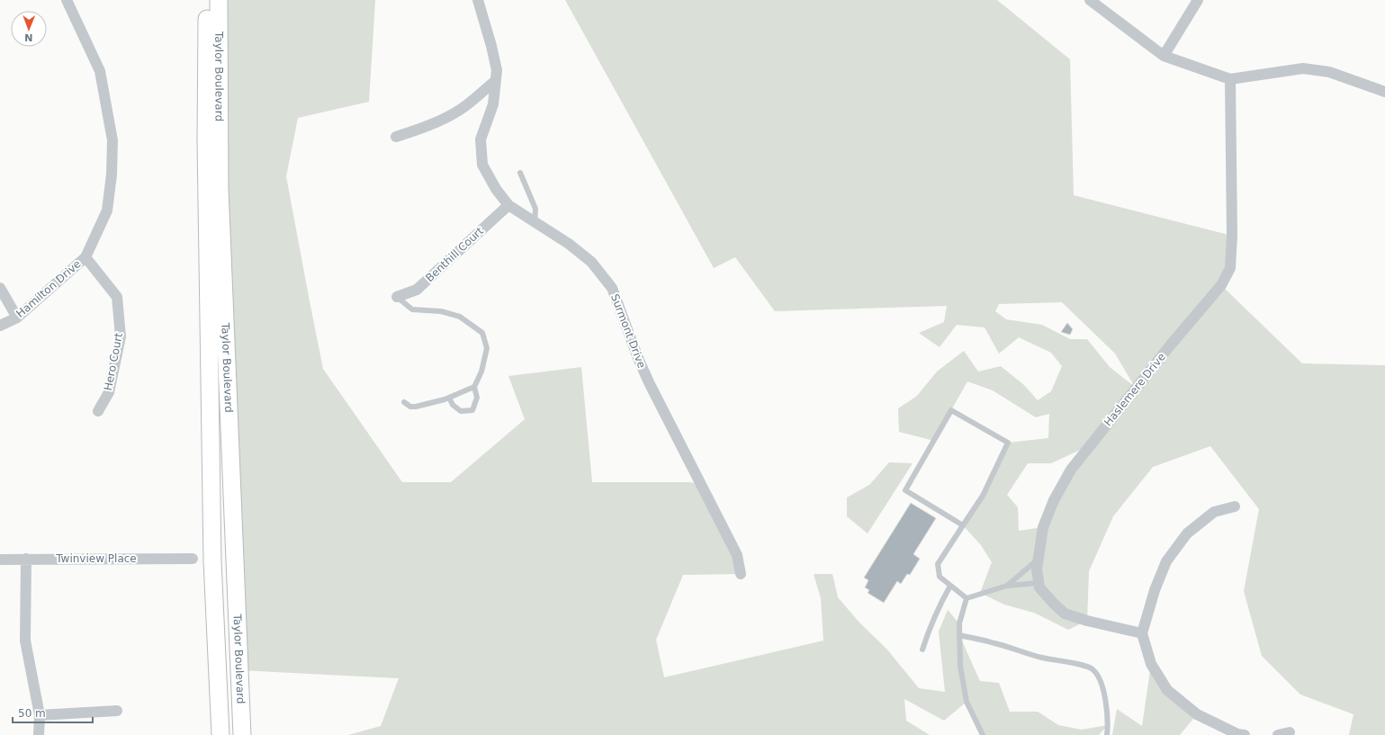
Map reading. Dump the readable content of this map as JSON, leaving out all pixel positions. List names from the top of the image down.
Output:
{
  "streets": {
    "main road": ["Taylor Boulevard"],
    "street": [
      "Benthill Court",
      "Hamilton Drive",
      "Surmont Drive",
      "Hero Court",
      "Haslemere Drive",
      "Twinview Place"
    ]
  },
  "crossings": [
    ["Benthill Court", "Surmont Drive"],
    ["Hamilton Drive", "Hero Court"]
  ],
  "scale_bar": "50 m",
  "north": "bottom"
}
